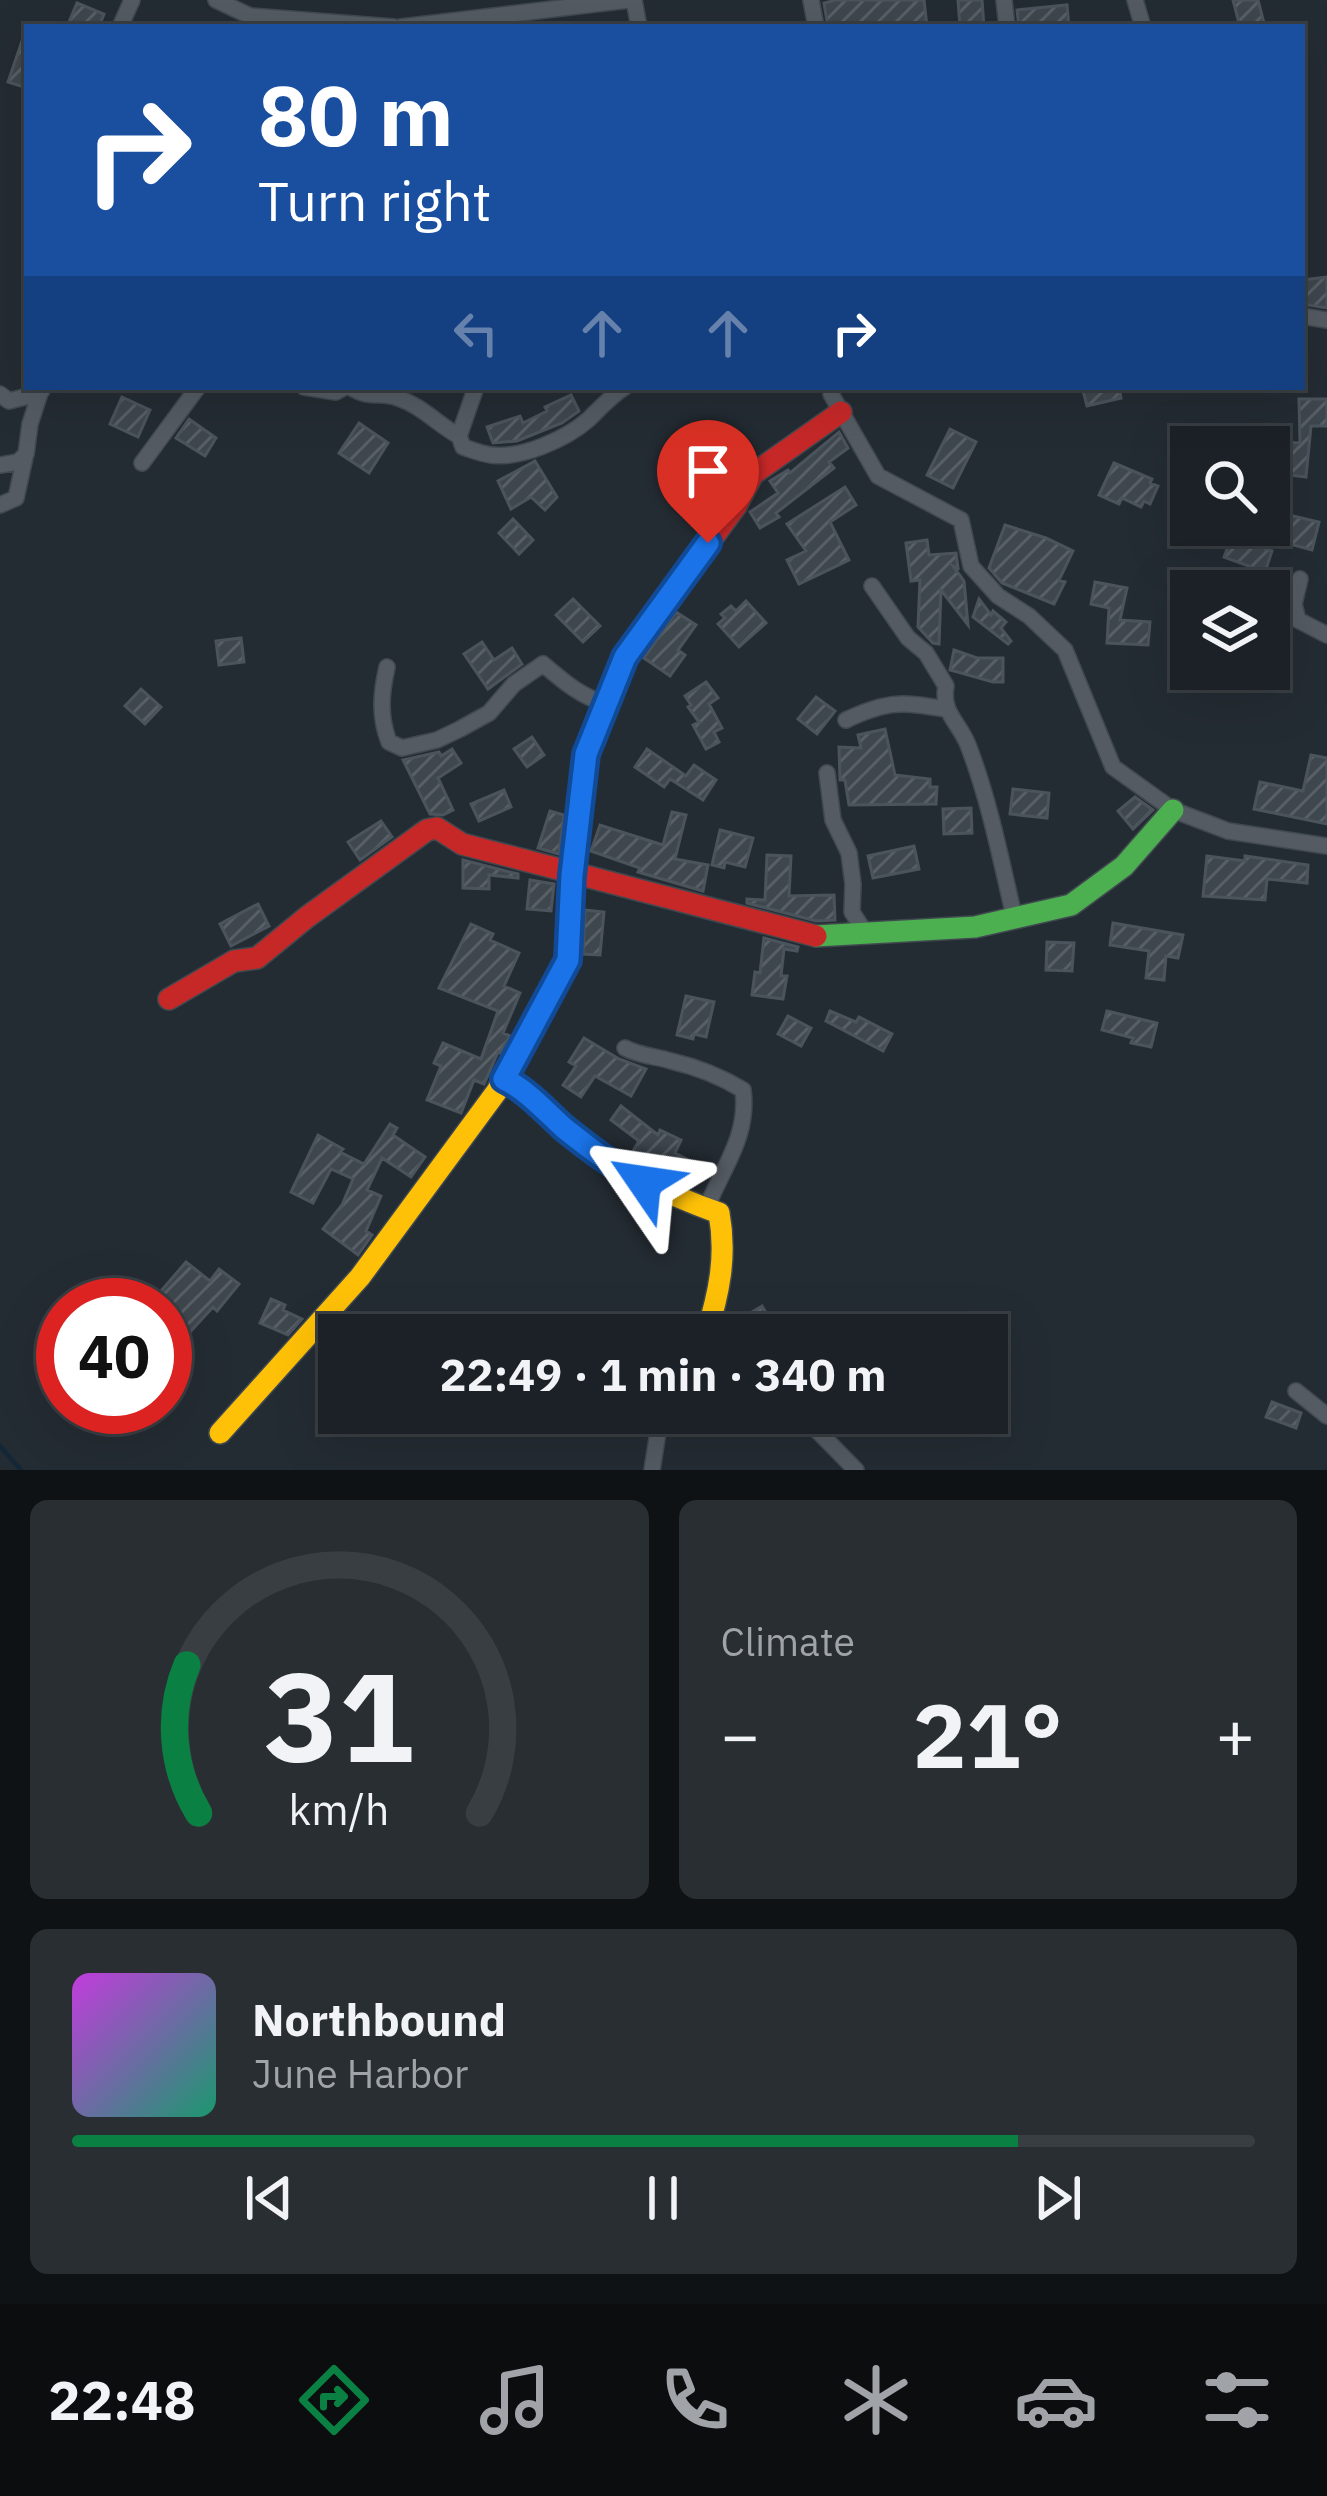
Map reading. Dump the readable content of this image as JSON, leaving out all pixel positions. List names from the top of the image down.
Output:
{
  "page": {
    "turn": ["80 m", "Turn right"],
    "limit": "40",
    "trip": "22:49 · 1 min · 340 m",
    "tile": "Climate",
    "heat": ["−", "21°", "+"],
    "song": ["Northbound", "June Harbor"],
    "tabs": "22:48",
    "gauge": ["31", "km/h"]
  }
}
